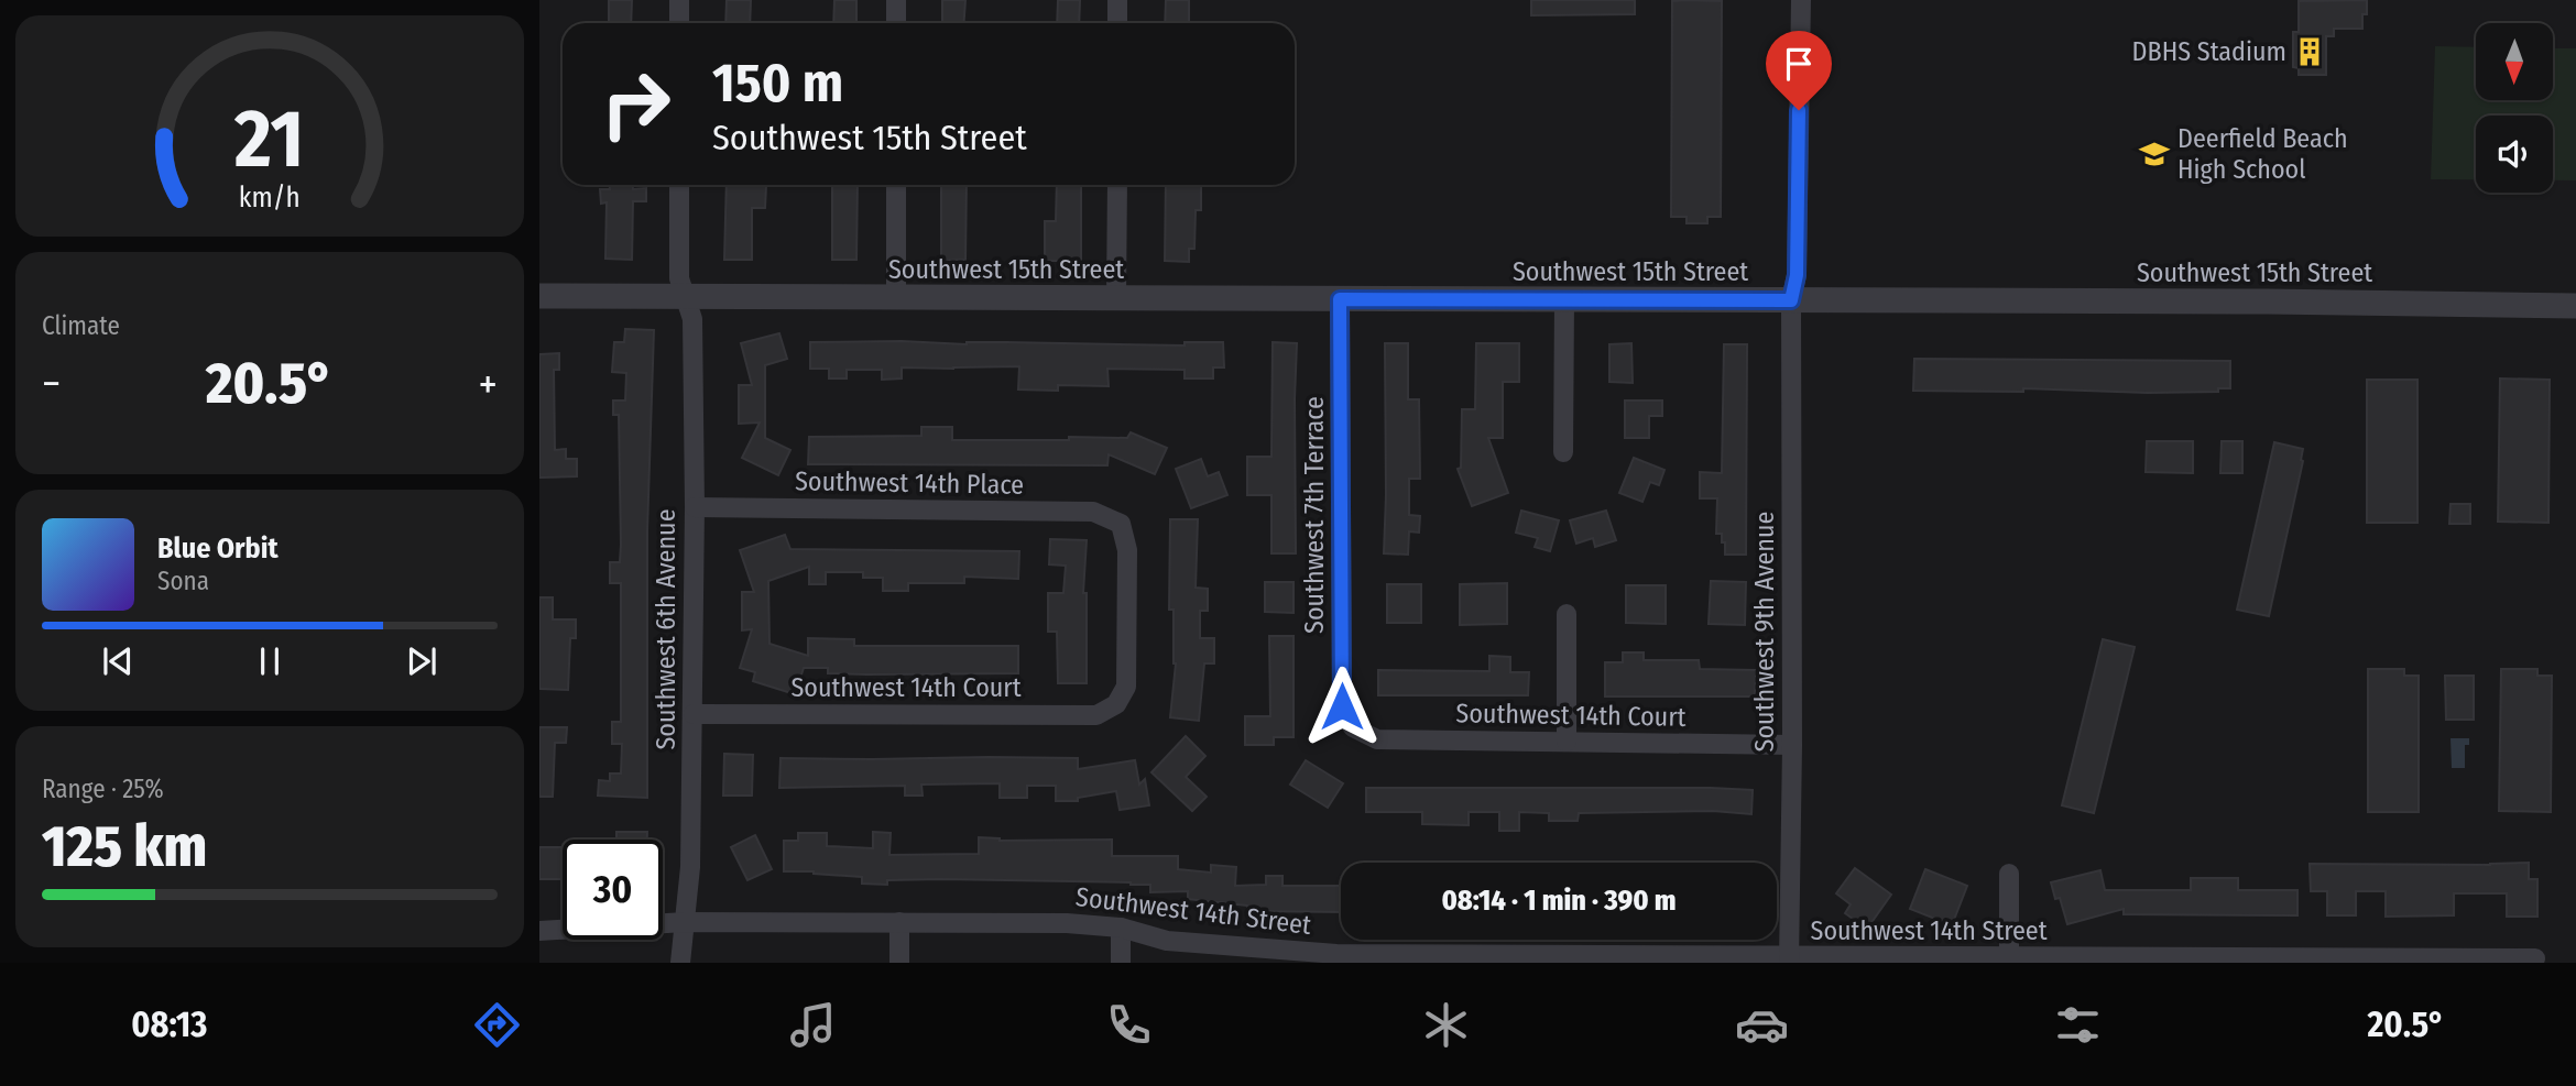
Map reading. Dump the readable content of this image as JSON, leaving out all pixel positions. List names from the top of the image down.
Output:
{
  "streets": {
    "street": [
      "Southwest 15th Street",
      "Southwest 14th Place",
      "Southwest 7th Terrace",
      "Southwest 6th Avenue",
      "Southwest 9th Avenue",
      "Southwest 14th Court",
      "Southwest 14th Street"
    ]
  },
  "crossings": [
    ["Southwest 15th Street", "Southwest 7th Terrace"],
    ["Southwest 15th Street", "Southwest 6th Avenue"],
    ["Southwest 15th Street", "Southwest 9th Avenue"],
    ["Southwest 14th Place", "Southwest 6th Avenue"],
    ["Southwest 14th Place", "Southwest 14th Court"],
    ["Southwest 7th Terrace", "Southwest 14th Court"],
    ["Southwest 6th Avenue", "Southwest 14th Court"],
    ["Southwest 6th Avenue", "Southwest 14th Street"],
    ["Southwest 9th Avenue", "Southwest 14th Court"],
    ["Southwest 9th Avenue", "Southwest 14th Street"]
  ],
  "places": {
    "building": ["DBHS Stadium"],
    "school or university": ["Deerfield Beach High School"]
  },
  "north": "bottom",
  "page": {
    "turn": ["150 m", "Southwest 15th Street"],
    "tile": [
      "Climate",
      ["Range · 25%", "125 km"]
    ],
    "heat": ["−", "20.5°", "+"],
    "song": ["Blue Orbit", "Sona"],
    "limit": "30",
    "trip": "08:14 · 1 min · 390 m",
    "tabs": ["08:13", "20.5°"],
    "gauge": ["21", "km/h"]
  }
}
